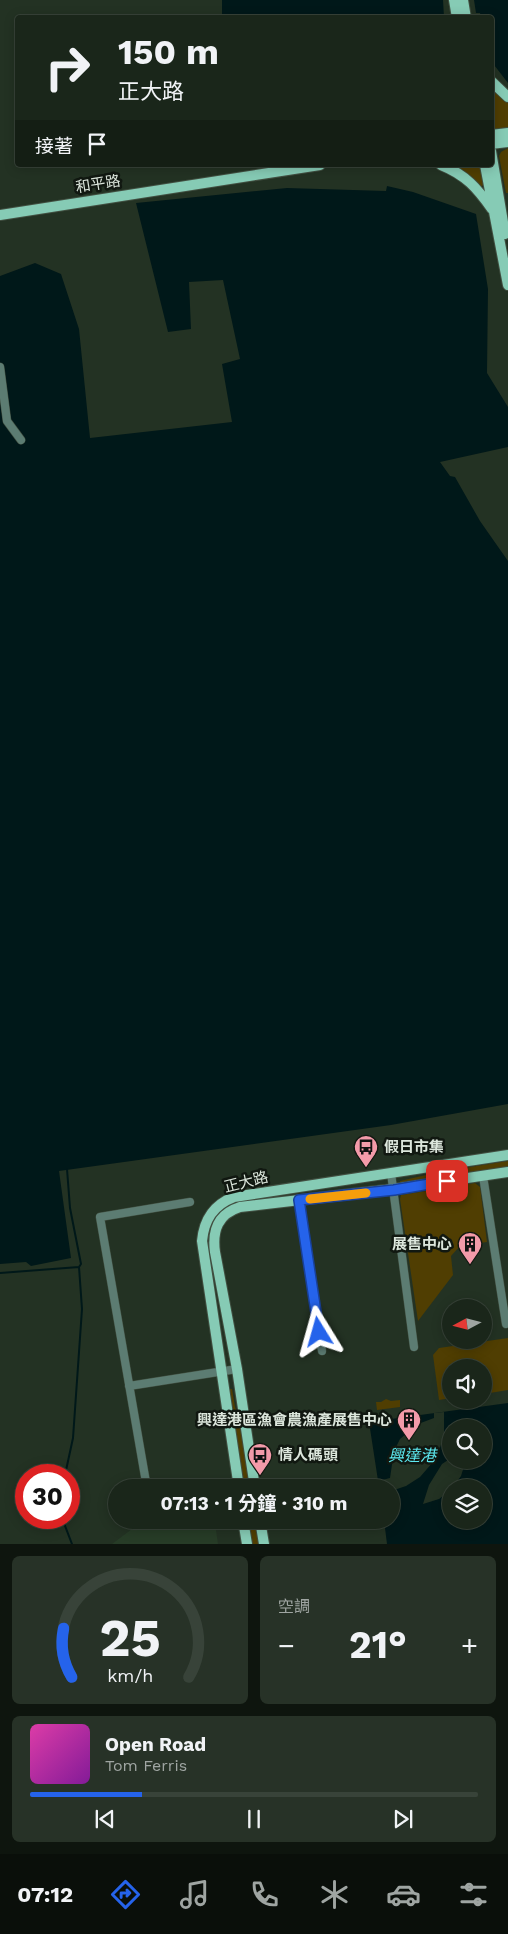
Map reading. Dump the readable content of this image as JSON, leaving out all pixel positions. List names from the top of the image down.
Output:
{
  "streets": {
    "main road": ["和平路", "正大路"]
  },
  "water": ["興達港"],
  "places": {
    "bus stop": ["假日市集", "情人碼頭"],
    "building": ["展售中心", "興達港區漁會農漁產展售中心"]
  },
  "north": "left",
  "page": {
    "turn": ["150 m", "正大路"],
    "then": "接著",
    "limit": "30",
    "trip": "07:13 · 1 分鐘 · 310 m",
    "tile": "空調",
    "heat": ["−", "21°", "+"],
    "song": ["Open Road", "Tom Ferris"],
    "tabs": "07:12",
    "gauge": ["25", "km/h"]
  }
}
